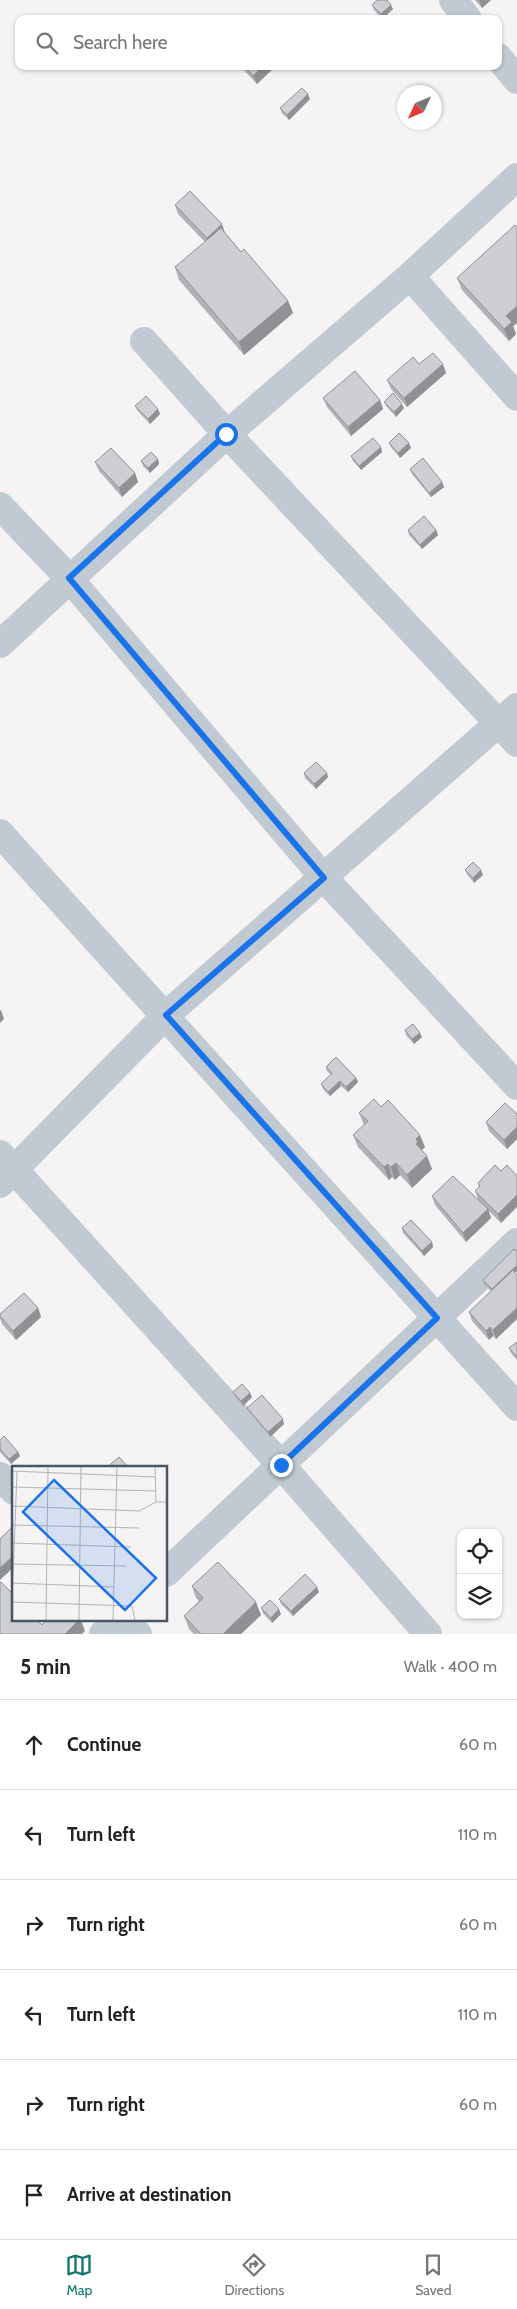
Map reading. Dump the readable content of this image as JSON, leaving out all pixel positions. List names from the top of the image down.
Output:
{
  "north": "bottom left",
  "page": {
    "search": "Search here",
    "heading": ["5 min", "Walk · 400 m"],
    "list": [
      ["Continue", "60 m"],
      ["Turn left", "110 m"],
      ["Turn right", "60 m"],
      ["Turn left", "110 m"],
      ["Turn right", "60 m"],
      "Arrive at destination"
    ],
    "nav": ["Map", "Directions", "Saved"]
  }
}
